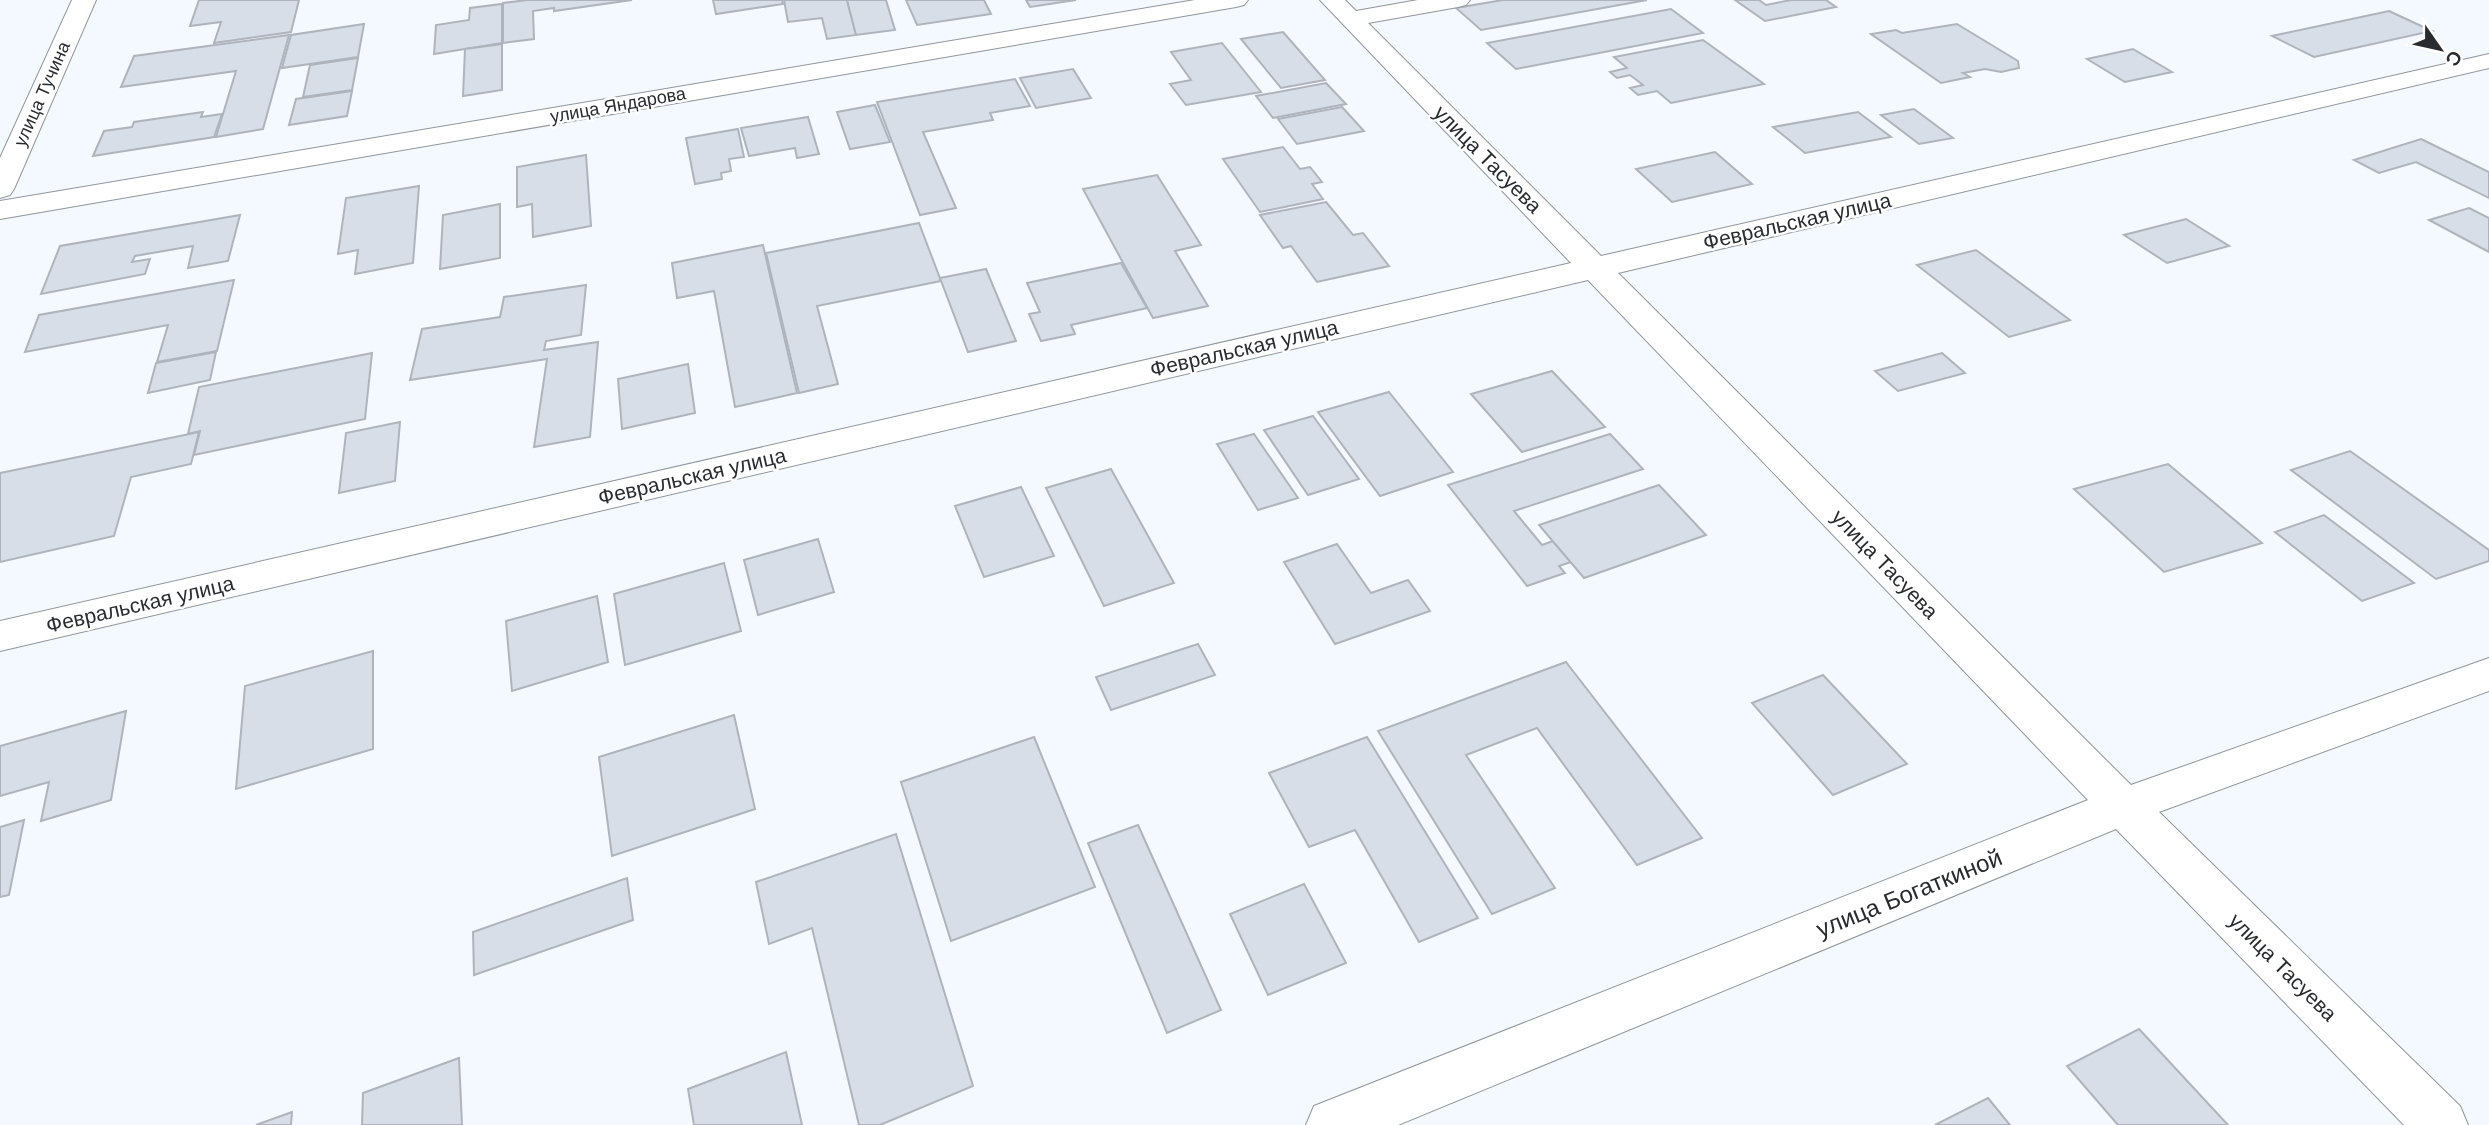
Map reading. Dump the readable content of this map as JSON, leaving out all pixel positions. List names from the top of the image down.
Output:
{
  "streets": {
    "street": [
      "улица Тучина",
      "улица Яндарова",
      "улица Тасуева",
      "Февральская улица",
      "улица Богаткиной"
    ]
  },
  "crossings": [
    ["улица Тасуева", "Февральская улица"],
    ["улица Тасуева", "улица Богаткиной"]
  ],
  "north": "bottom right"
}
